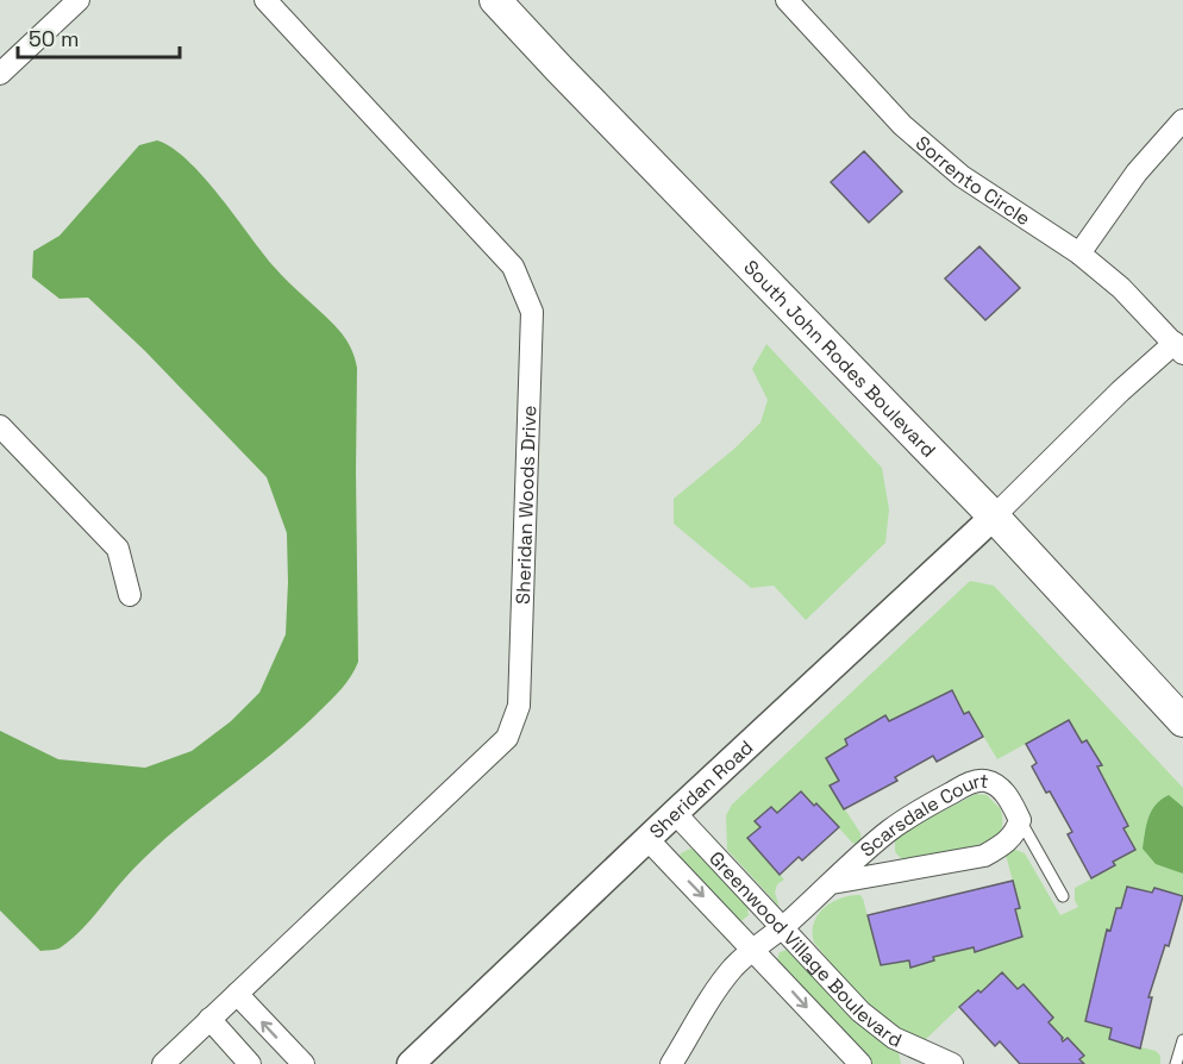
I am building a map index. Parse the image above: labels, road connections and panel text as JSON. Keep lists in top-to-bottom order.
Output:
{
  "streets": {
    "main road": ["South John Rodes Boulevard"],
    "street": [
      "Sorrento Circle",
      "Sheridan Woods Drive",
      "Sheridan Road",
      "Scarsdale Court",
      "Greenwood Village Boulevard"
    ]
  },
  "crossings": [
    ["Sorrento Circle", "South John Rodes Boulevard"],
    ["Sorrento Circle", "Sheridan Road"],
    ["South John Rodes Boulevard", "Sheridan Road"],
    ["Sheridan Road", "Greenwood Village Boulevard"],
    ["Scarsdale Court", "Greenwood Village Boulevard"]
  ],
  "scale_bar": "50 m"
}
